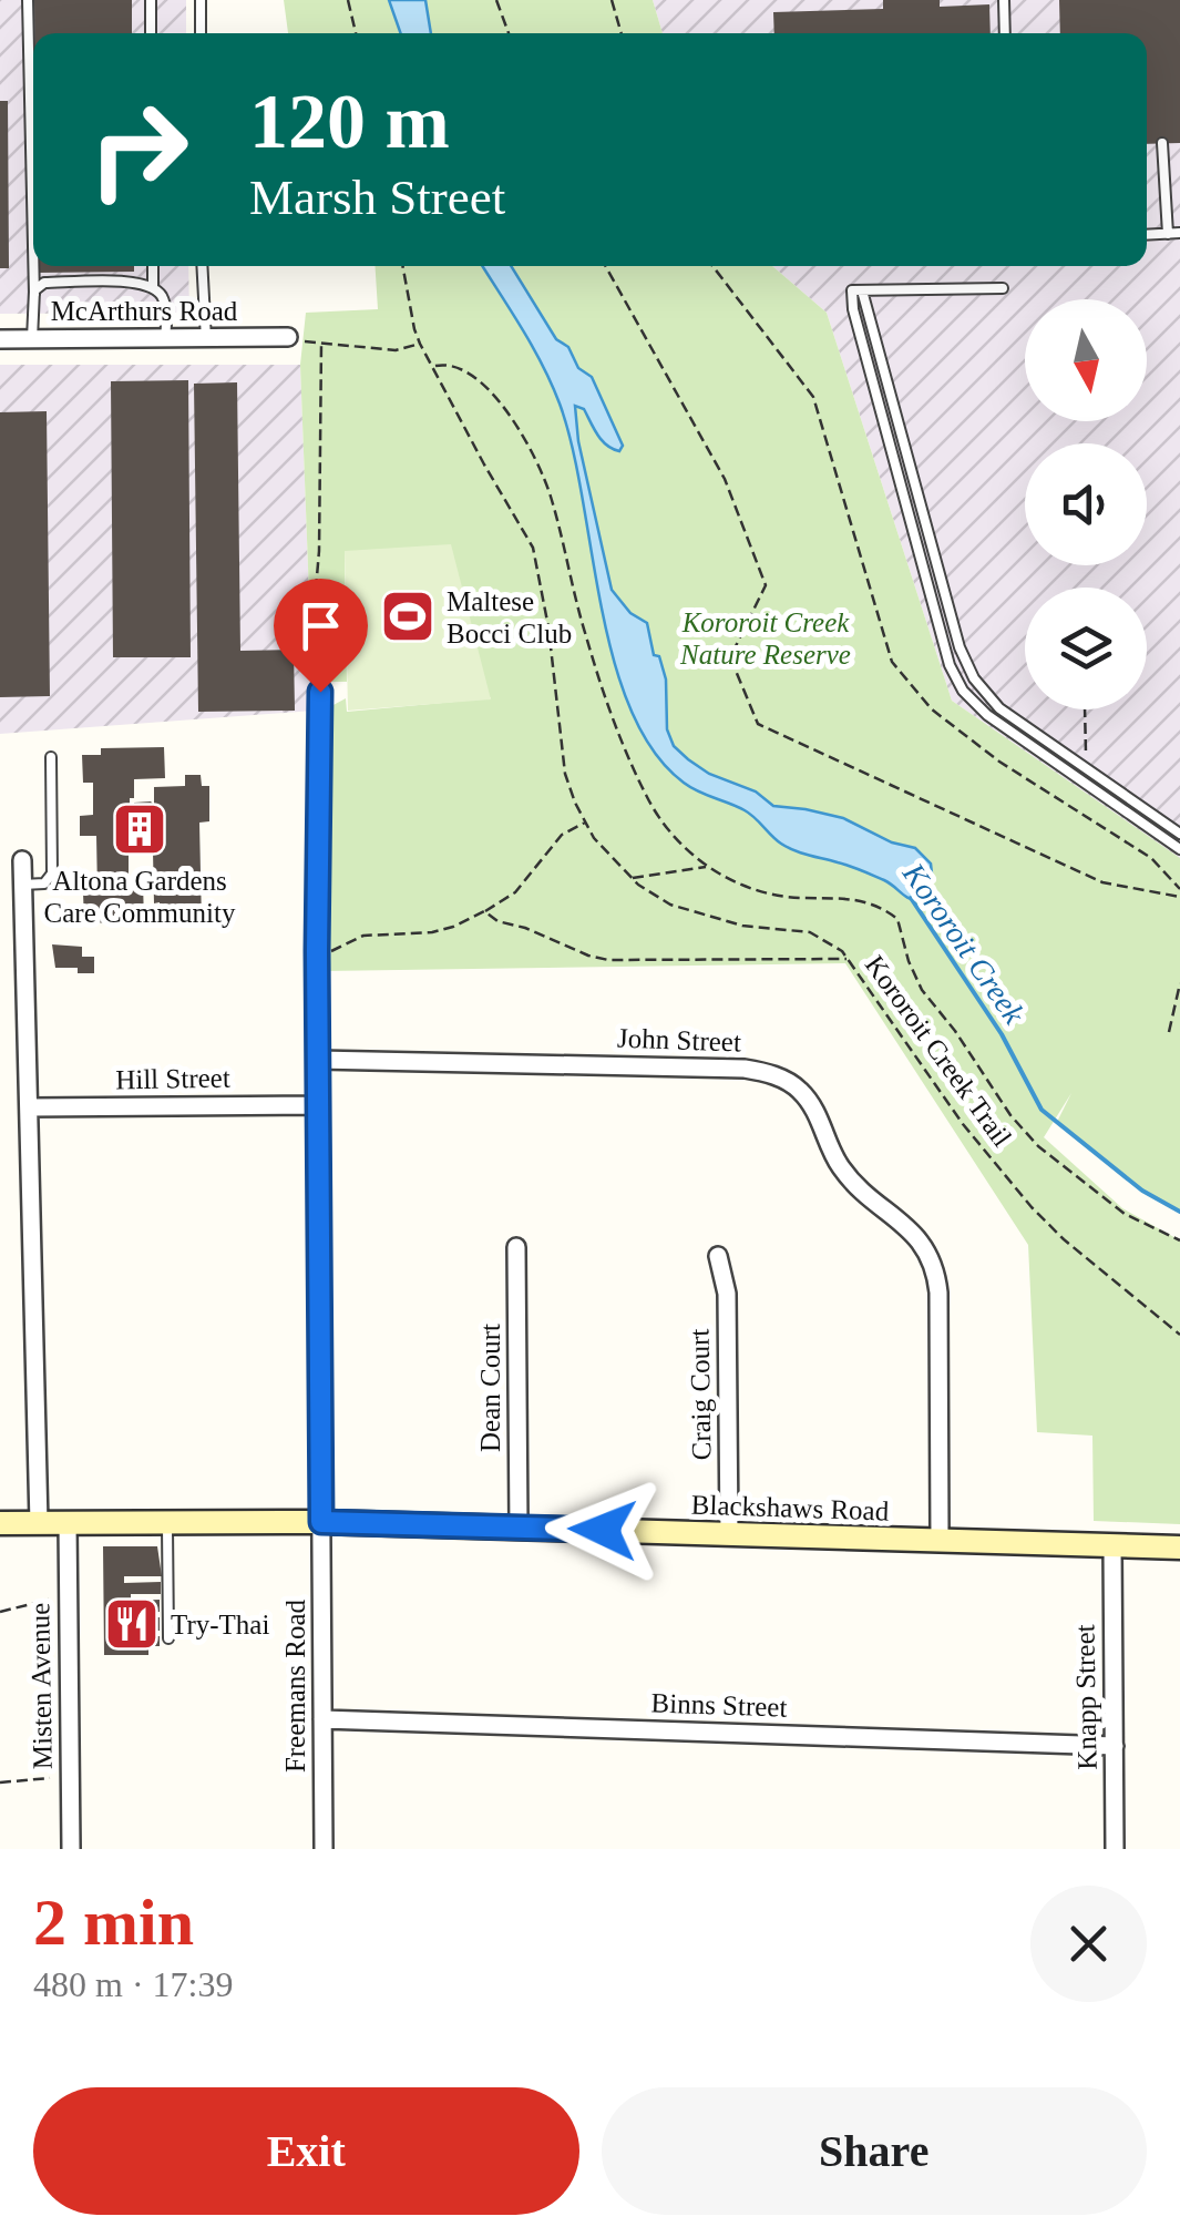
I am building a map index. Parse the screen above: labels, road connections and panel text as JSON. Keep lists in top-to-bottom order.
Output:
{
  "streets": {
    "main road": ["Blackshaws Road"],
    "street": [
      "McArthurs Road",
      "John Street",
      "Hill Street",
      "Dean Court",
      "Craig Court",
      "Misten Avenue",
      "Freemans Road",
      "Knapp Street",
      "Binns Street"
    ],
    "path": ["Kororoit Creek Trail"]
  },
  "crossings": [
    ["John Street", "Blackshaws Road"],
    ["John Street", "Freemans Road"],
    ["Hill Street", "Freemans Road"],
    ["Dean Court", "Blackshaws Road"],
    ["Craig Court", "Blackshaws Road"],
    ["Blackshaws Road", "Misten Avenue"],
    ["Blackshaws Road", "Freemans Road"],
    ["Blackshaws Road", "Knapp Street"],
    ["Freemans Road", "Binns Street"],
    ["Knapp Street", "Binns Street"]
  ],
  "water": ["Kororoit Creek"],
  "parks": ["Kororoit Creek Nature Reserve"],
  "places": {
    "sports": ["Maltese Bocci Club"],
    "building": ["Altona Gardens Care Community"],
    "restaurant": ["Try-Thai"]
  },
  "north": "bottom",
  "page": {
    "turn": ["120 m", "Marsh Street"],
    "heading": ["2 min", "480 m · 17:39"],
    "buttons": ["Exit", "Share"]
  }
}
